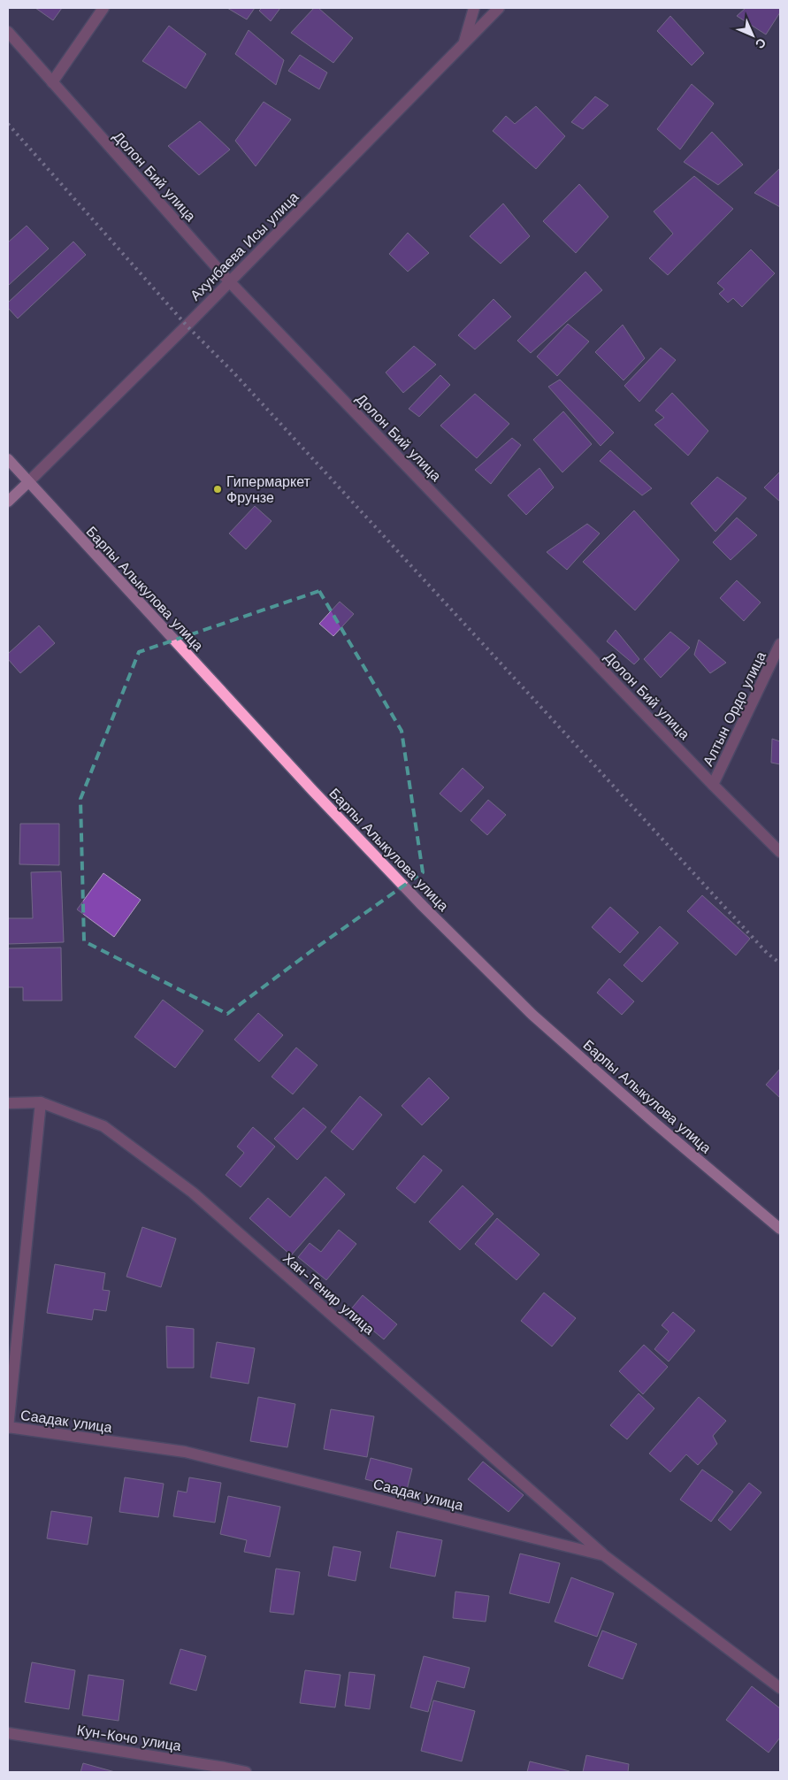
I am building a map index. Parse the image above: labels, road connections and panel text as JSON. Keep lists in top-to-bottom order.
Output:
{
  "streets": {
    "main road": ["Ахунбаева Исы улица", "Барпы Алыкулова улица"],
    "street": [
      "Долон Бий улица",
      "Алтын Ордо улица",
      "Хан-Тенир улица",
      "Саадак улица",
      "Кун-Кочо улица"
    ]
  },
  "crossings": [
    ["Долон Бий улица", "Ахунбаева Исы улица"],
    ["Долон Бий улица", "Алтын Ордо улица"],
    ["Ахунбаева Исы улица", "Барпы Алыкулова улица"],
    ["Хан-Тенир улица", "Саадак улица"]
  ],
  "places": ["Гипермаркет Фрунзе"],
  "north": "bottom right"
}
